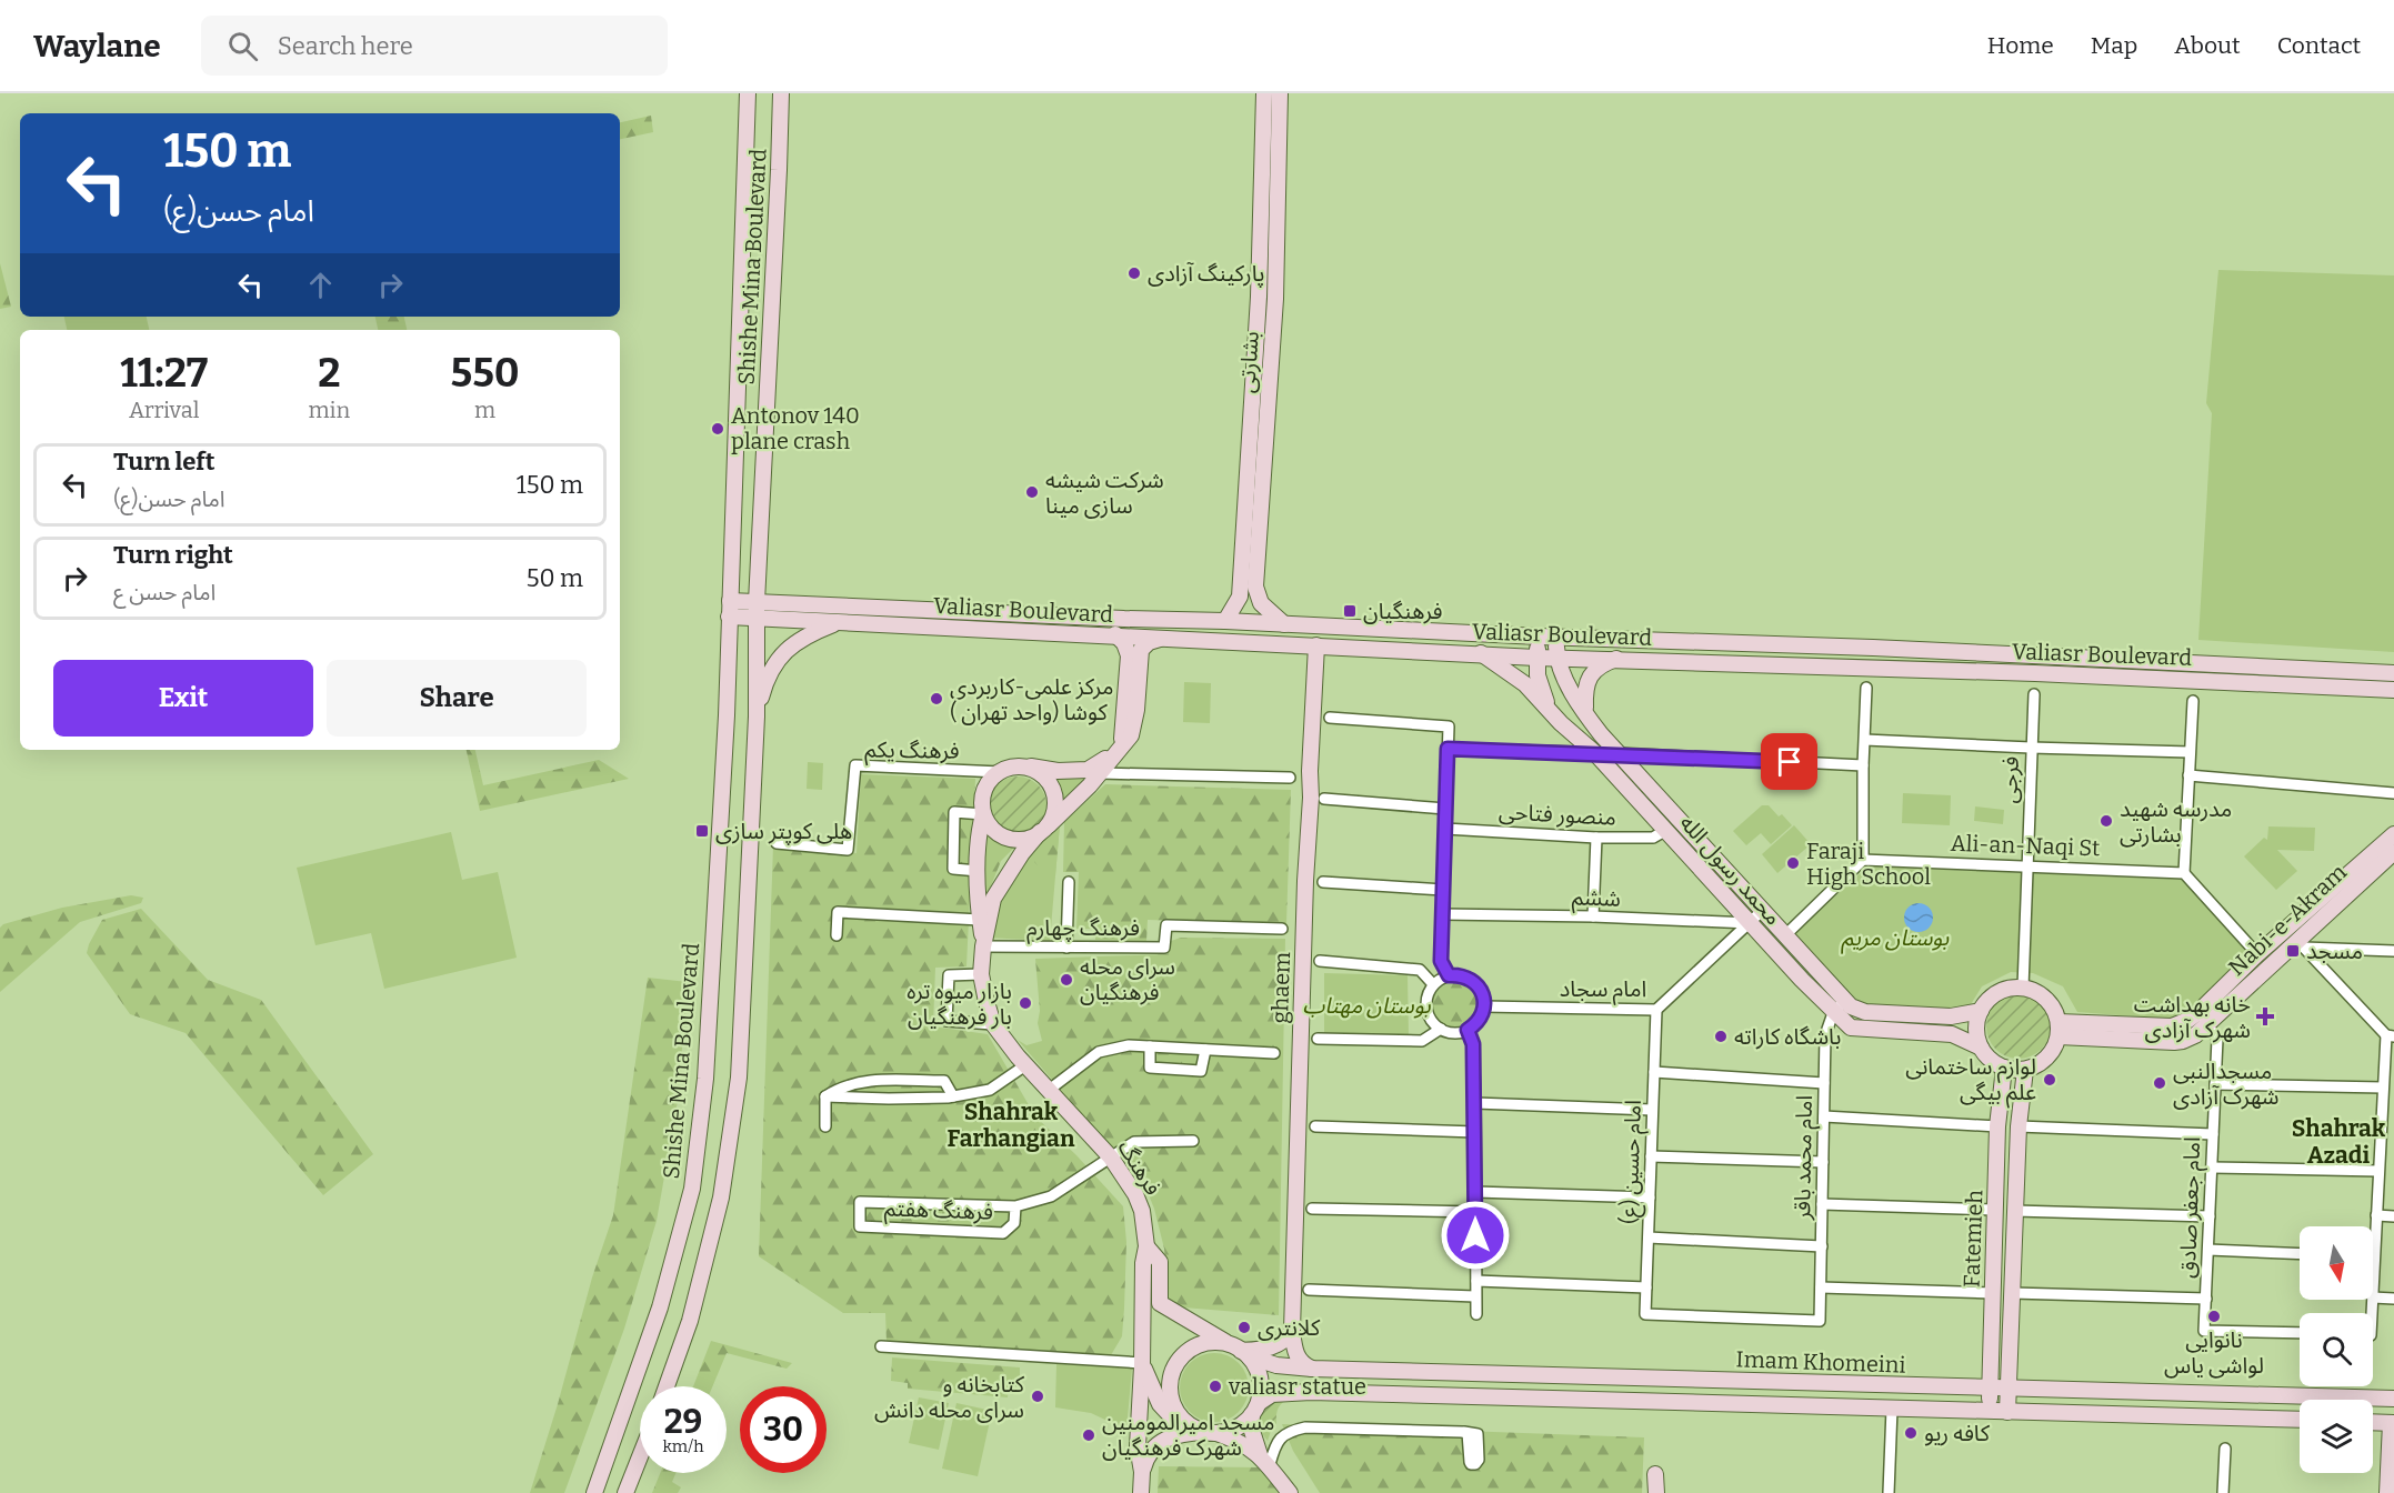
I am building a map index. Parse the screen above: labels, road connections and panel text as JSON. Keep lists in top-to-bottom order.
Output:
{
  "streets": {
    "street": [
      "Shishe Mina Boulevard",
      "بشارتی",
      "Valiasr Boulevard",
      "فرهنگ یکم",
      "فرجی",
      "منصور فتاحی",
      "Ali-an-Naqi St",
      "محمد رسول الله",
      "ششم",
      "Nabi-e-Akram",
      "فرهنگ چهارم",
      "ghaem",
      "امام سجاد",
      "امام محمد باقر",
      "امام حسین (ع)",
      "فرهنگ",
      "امام جعفر صادق",
      "فرهنگ هفتم",
      "Fatemieh",
      "Imam Khomeini"
    ]
  },
  "crossings": [
    ["Shishe Mina Boulevard", "Valiasr Boulevard"],
    ["بشارتی", "Valiasr Boulevard"],
    ["Valiasr Boulevard", "محمد رسول الله"],
    ["Valiasr Boulevard", "ghaem"],
    ["فرهنگ یکم", "فرهنگ"],
    ["فرجی", "Ali-an-Naqi St"],
    ["فرجی", "محمد رسول الله"],
    ["فرجی", "Nabi-e-Akram"],
    ["فرجی", "Fatemieh"],
    ["منصور فتاحی", "محمد رسول الله"],
    ["محمد رسول الله", "ششم"],
    ["محمد رسول الله", "Nabi-e-Akram"],
    ["محمد رسول الله", "امام سجاد"],
    ["محمد رسول الله", "امام محمد باقر"],
    ["محمد رسول الله", "Fatemieh"],
    ["ششم", "امام سجاد"],
    ["Nabi-e-Akram", "امام جعفر صادق"],
    ["Nabi-e-Akram", "Fatemieh"],
    ["فرهنگ چهارم", "فرهنگ"],
    ["ghaem", "Imam Khomeini"],
    ["امام سجاد", "امام حسین (ع)"],
    ["امام محمد باقر", "امام حسین (ع)"],
    ["فرهنگ", "فرهنگ هفتم"],
    ["Fatemieh", "Imam Khomeini"]
  ],
  "districts": ["Shahrak Farhangian", "Shahrak Azadi"],
  "parks": ["بوستان مریم", "بوستان مهتاب"],
  "places": {
    "other": [
      "پارکینگ آزادی",
      "Antonov 140 plane crash",
      "شرکت شیشه سازی مینا",
      "مرکز علمی-کاربردی کوشا (واحد تهران )",
      "مدرسه شهید بشارتی",
      "Faraji High School",
      "سرای محله فرهنگیان",
      "بازار میوه تره بار فرهنگیان",
      "باشگاه کاراته",
      "لوازم ساختمانی علم بیگی",
      "مسجدالنبی شهرک آزادی",
      "نانوایی لواشی یاس",
      "کلانتری",
      "valiasr statue",
      "کتابخانه و سرای محله دانش",
      "کافه ریو",
      "مسجد امیرالمومنین شهرک فرهنگیان"
    ],
    "transit": ["فرهنگیان", "هلی کوپتر سازی", "مسجد"],
    "health": ["خانه بهداشت شهرک آزادی"]
  },
  "north": "bottom",
  "page": {
    "header": "Waylane",
    "search": "Search here",
    "nav": [
      "Home",
      "Map",
      "About",
      "Contact"
    ],
    "turn": ["150 m", "امام حسن(ع)"],
    "eta": [
      "11:27",
      "Arrival",
      "2",
      "min",
      "550",
      "m"
    ],
    "list": [
      {
        "name": "Turn left",
        "note": "امام حسن(ع)",
        "value": "150 m"
      },
      {
        "name": "Turn right",
        "note": "امام حسن ع",
        "value": "50 m"
      }
    ],
    "buttons": ["Exit", "Share"],
    "speed": "29 km/h",
    "limit": "30"
  }
}
